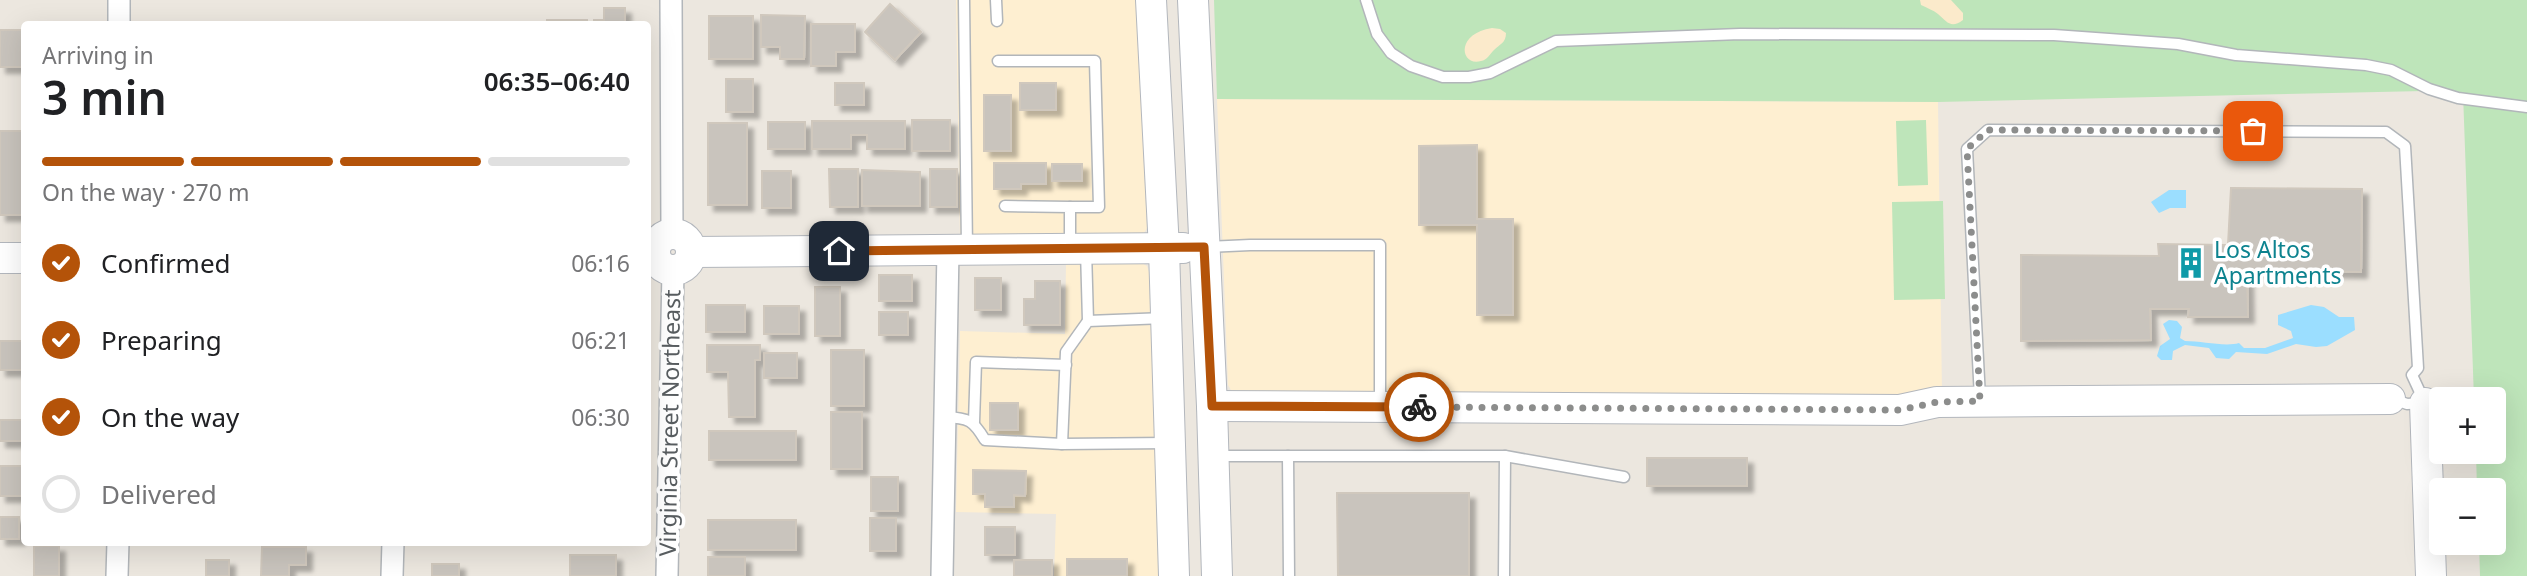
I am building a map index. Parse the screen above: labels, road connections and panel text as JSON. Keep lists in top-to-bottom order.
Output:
{
  "streets": {
    "street": ["Virginia Street Northeast"]
  },
  "places": {
    "building": ["Los Altos Apartments"]
  },
  "page": {
    "heading": ["3 min", "Arriving in", "06:35–06:40"],
    "bar": "On the way · 270 m",
    "list": [
      ["Confirmed", "06:16"],
      ["Preparing", "06:21"],
      ["On the way", "06:30"],
      "Delivered"
    ],
    "map_buttons": ["+", "−"]
  }
}
